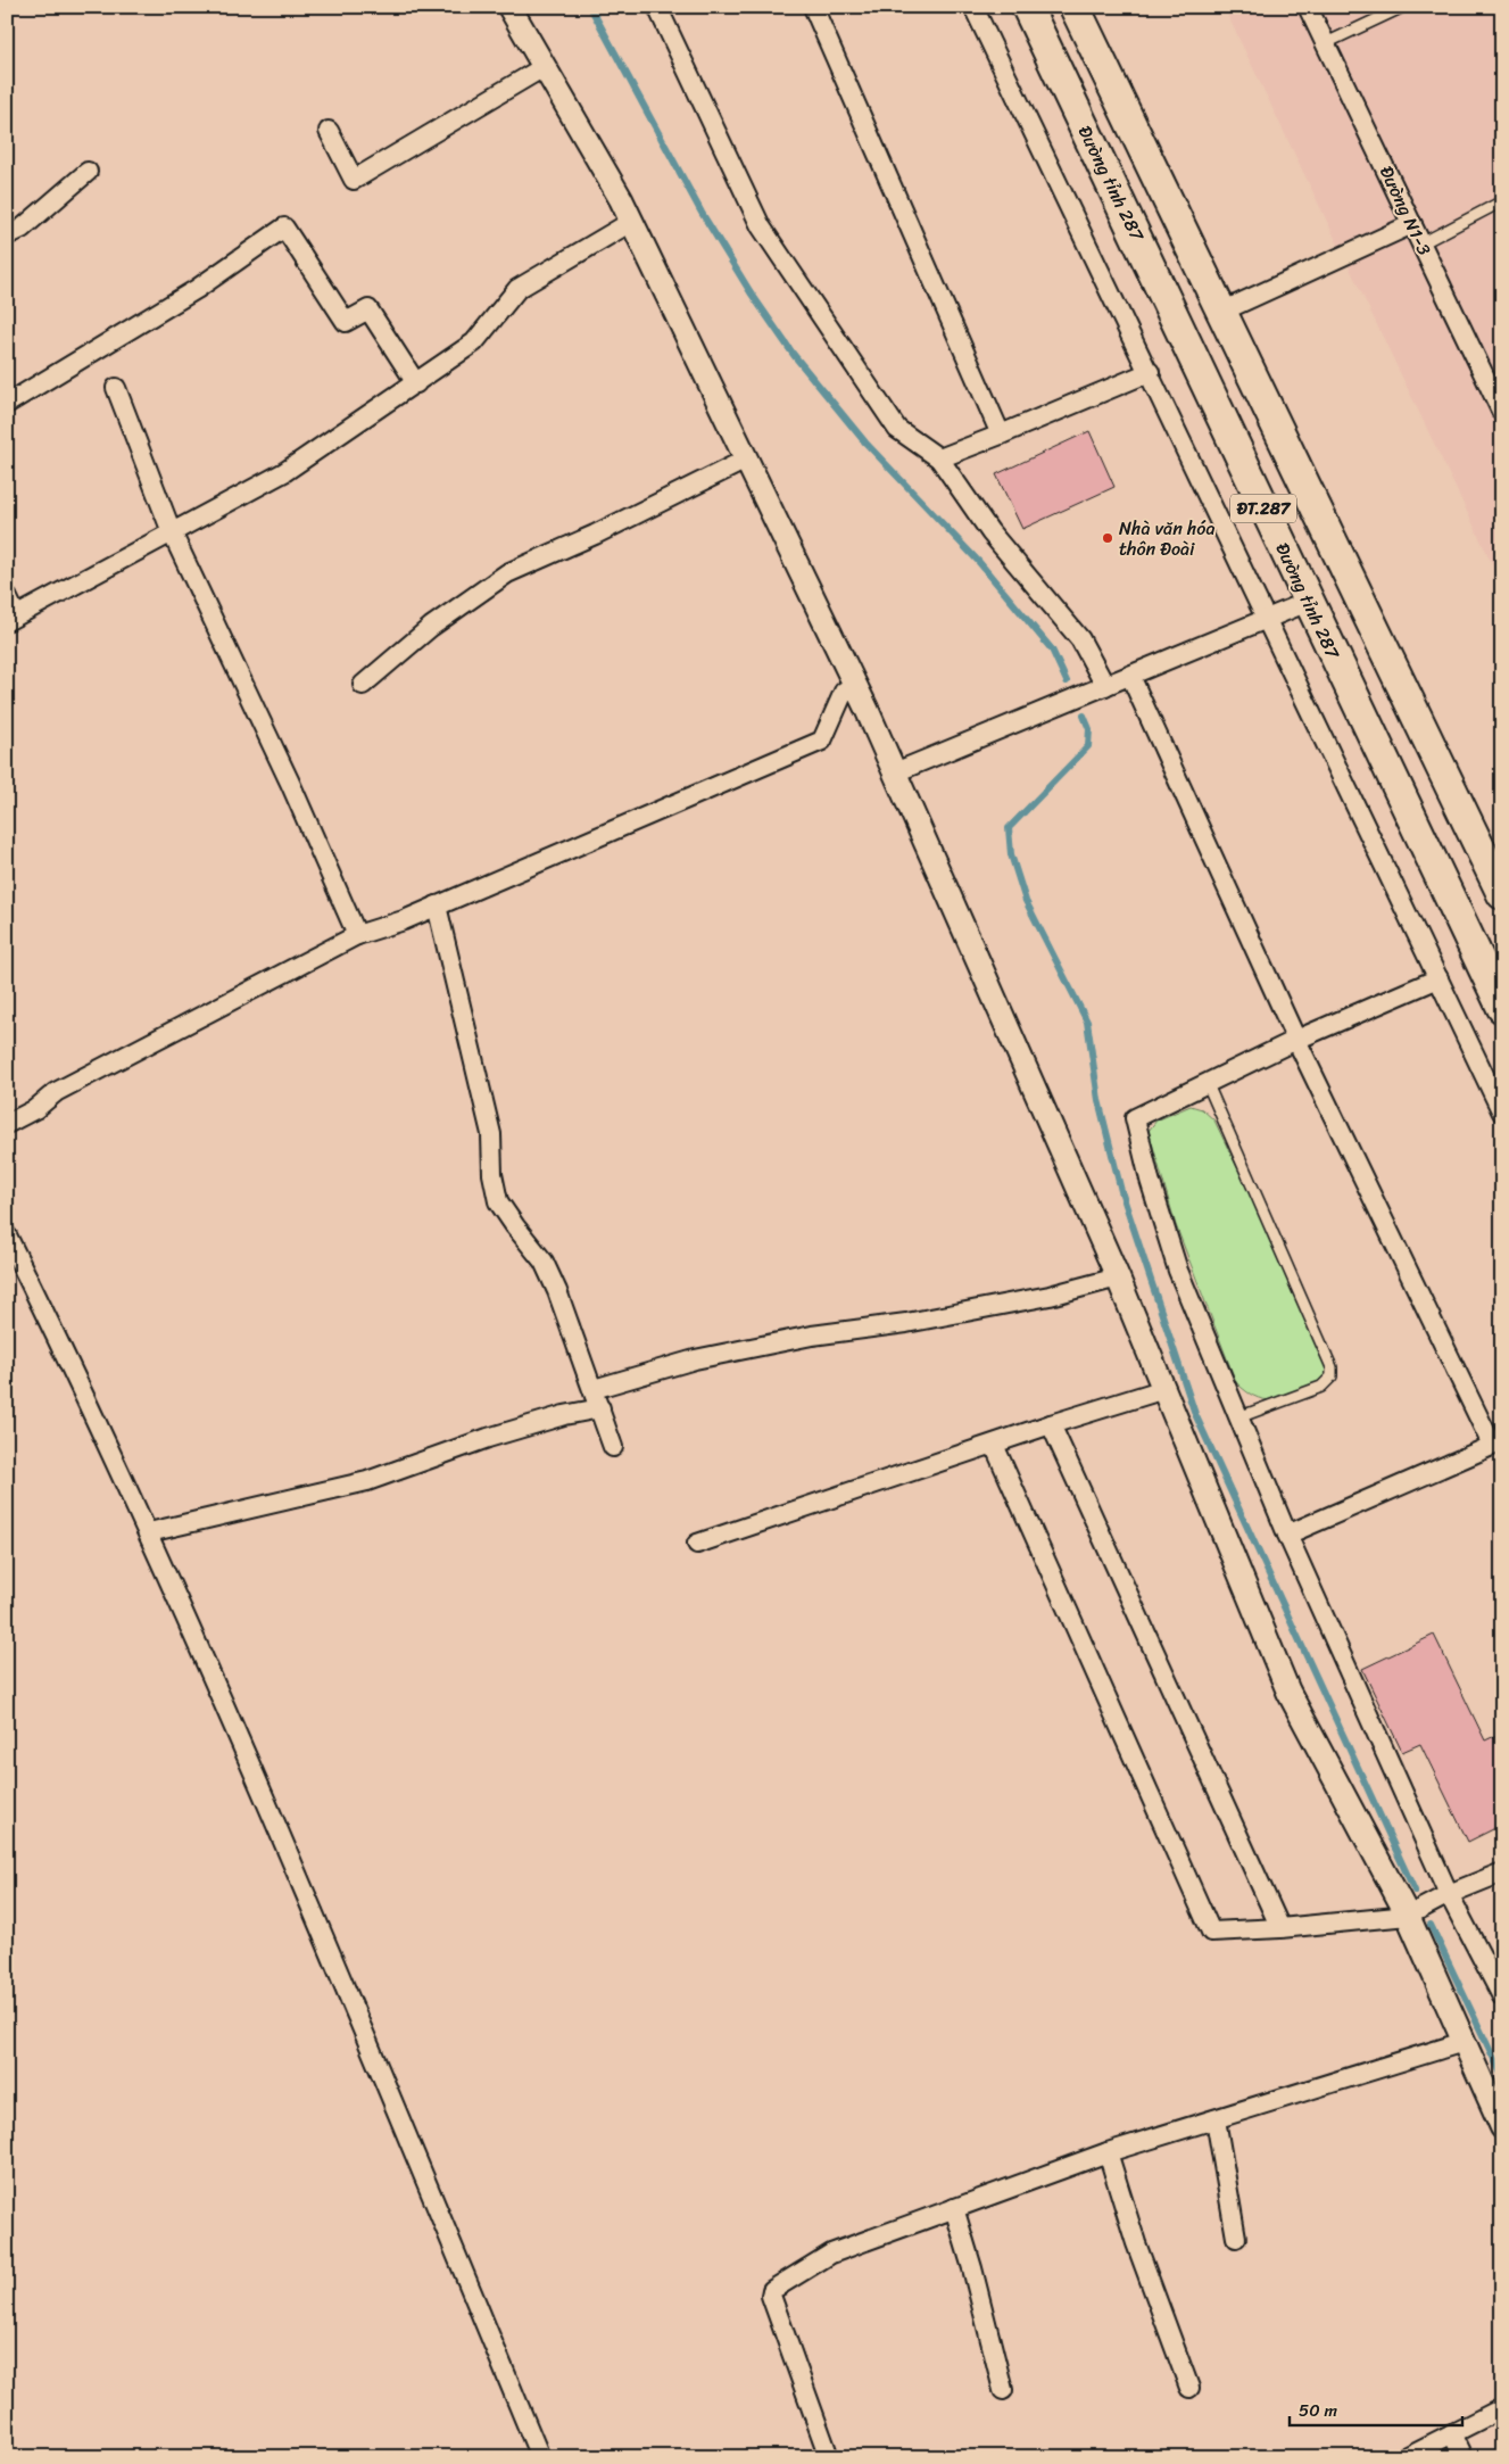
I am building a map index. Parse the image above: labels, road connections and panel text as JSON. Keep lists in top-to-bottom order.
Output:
{
  "streets": {
    "main road": ["Đường tỉnh 287", "ĐT.287"],
    "street": ["Đường N1-3"]
  },
  "places": ["Nhà văn hóa thôn Đoài"],
  "scale_bar": "50 m"
}
